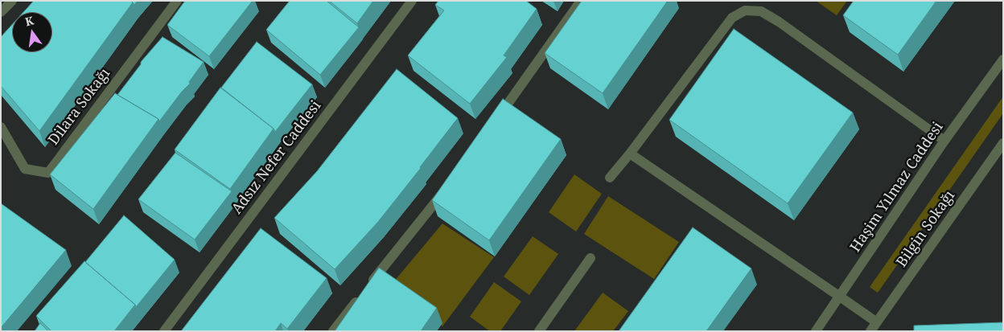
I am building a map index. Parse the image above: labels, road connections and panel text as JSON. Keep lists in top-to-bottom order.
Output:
{
  "streets": {
    "street": [
      "Dilara Sokağı",
      "Adsız Nefer Caddesi",
      "Haşim Yılmaz Caddesi",
      "Bilgin Sokağı"
    ]
  },
  "north": "top"
}
